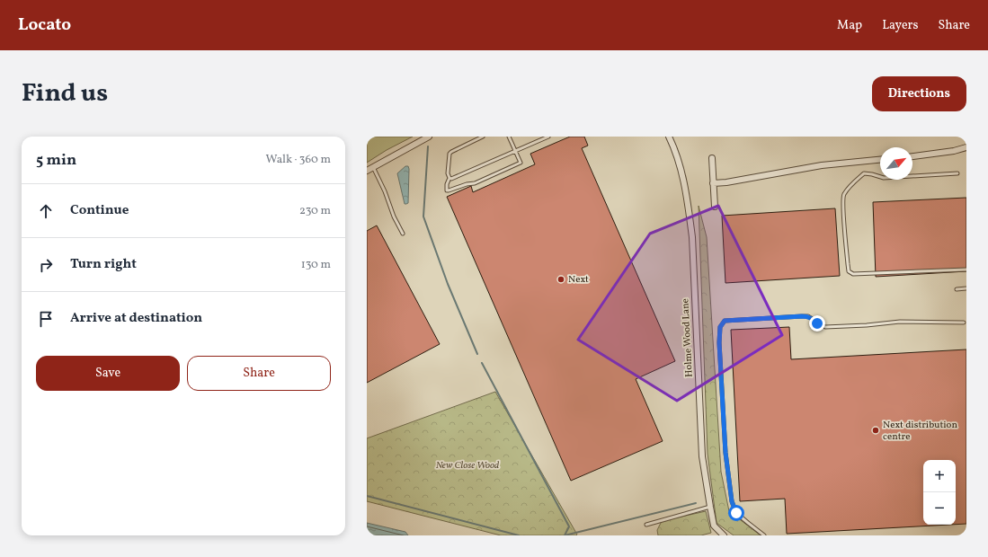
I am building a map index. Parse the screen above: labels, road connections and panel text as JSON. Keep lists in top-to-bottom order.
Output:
{
  "streets": {
    "street": ["Holme Wood Lane"]
  },
  "parks": ["New Close Wood"],
  "places": ["Next", "Next distribution centre"],
  "north": "top right",
  "page": {
    "header": "Locato",
    "nav": ["Map", "Layers", "Share"],
    "title": "Find us",
    "buttons": [
      "Directions",
      ["Save", "Share"]
    ],
    "heading": ["5 min", "Walk · 360 m"],
    "list": [
      ["Continue", "230 m"],
      ["Turn right", "130 m"],
      "Arrive at destination"
    ],
    "map_buttons": ["+", "−"]
  }
}
